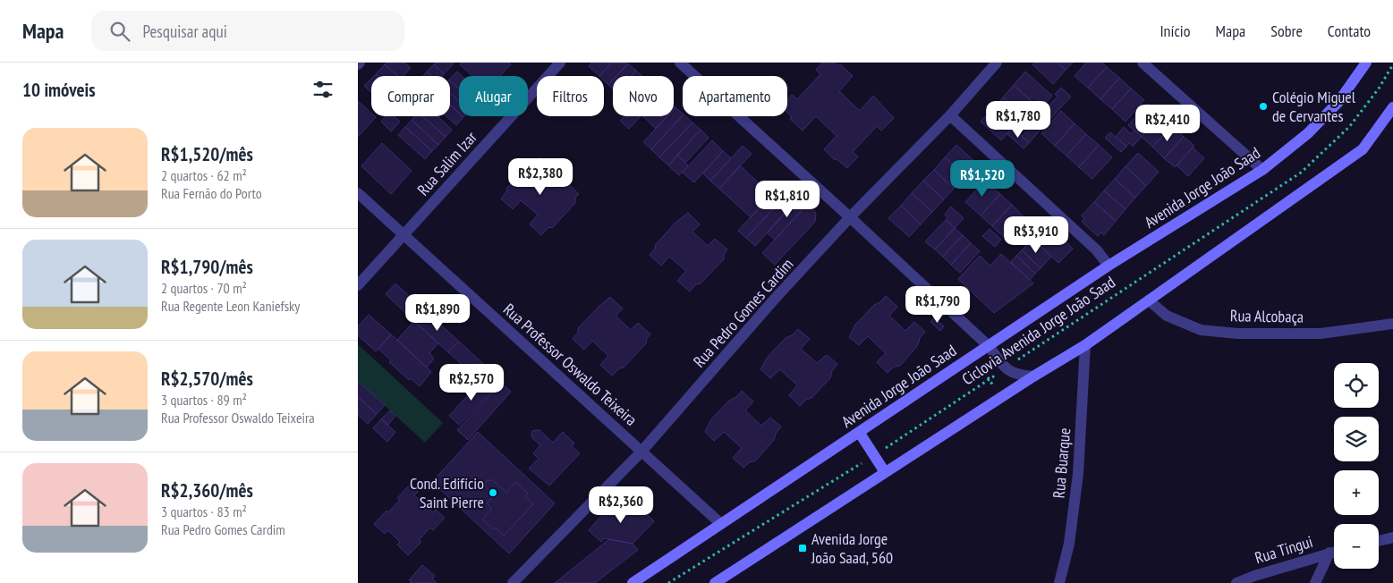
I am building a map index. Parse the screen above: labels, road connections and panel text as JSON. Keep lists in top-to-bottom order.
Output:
{
  "streets": {
    "main road": ["Avenida Jorge João Saad"],
    "street": [
      "Rua Salim Izar",
      "Rua Pedro Gomes Cardim",
      "Rua Alcobaça",
      "Rua Professor Oswaldo Teixeira",
      "Rua Buarque",
      "Rua Tingui"
    ],
    "path": ["Ciclovia Avenida Jorge João Saad"]
  },
  "crossings": [
    ["Rua Salim Izar", "Rua Professor Oswaldo Teixeira"],
    ["Avenida Jorge João Saad", "Rua Professor Oswaldo Teixeira"],
    ["Rua Pedro Gomes Cardim", "Rua Professor Oswaldo Teixeira"]
  ],
  "places": {
    "other": ["Colégio Miguel de Cervantes", "Cond. Edifício Saint Pierre"],
    "transit": ["Avenida Jorge João Saad, 560"]
  },
  "page": {
    "header": "Mapa",
    "search": "Pesquisar aqui",
    "nav": [
      "Início",
      "Mapa",
      "Sobre",
      "Contato"
    ],
    "heading": "10 imóveis",
    "chip": [
      "Comprar",
      "Alugar",
      "Filtros",
      "Novo",
      "Apartamento"
    ],
    "price": [
      "R$1,780",
      "R$2,410",
      "R$2,380",
      "R$1,520",
      "R$1,810",
      "R$3,910",
      "R$1,790",
      "R$1,890",
      "R$2,570",
      "R$2,360"
    ],
    "list": [
      {
        "name": "R$1,520/mês",
        "note": "2 quartos · 62 m² · Rua Fernão do Porto"
      },
      {
        "name": "R$1,790/mês",
        "note": "2 quartos · 70 m² · Rua Regente Leon Kaniefsky"
      },
      {
        "name": "R$2,570/mês",
        "note": "3 quartos · 89 m² · Rua Professor Oswaldo Teixeira"
      },
      {
        "name": "R$2,360/mês",
        "note": "3 quartos · 83 m² · Rua Pedro Gomes Cardim"
      }
    ],
    "map_buttons": ["+", "−"]
  }
}
